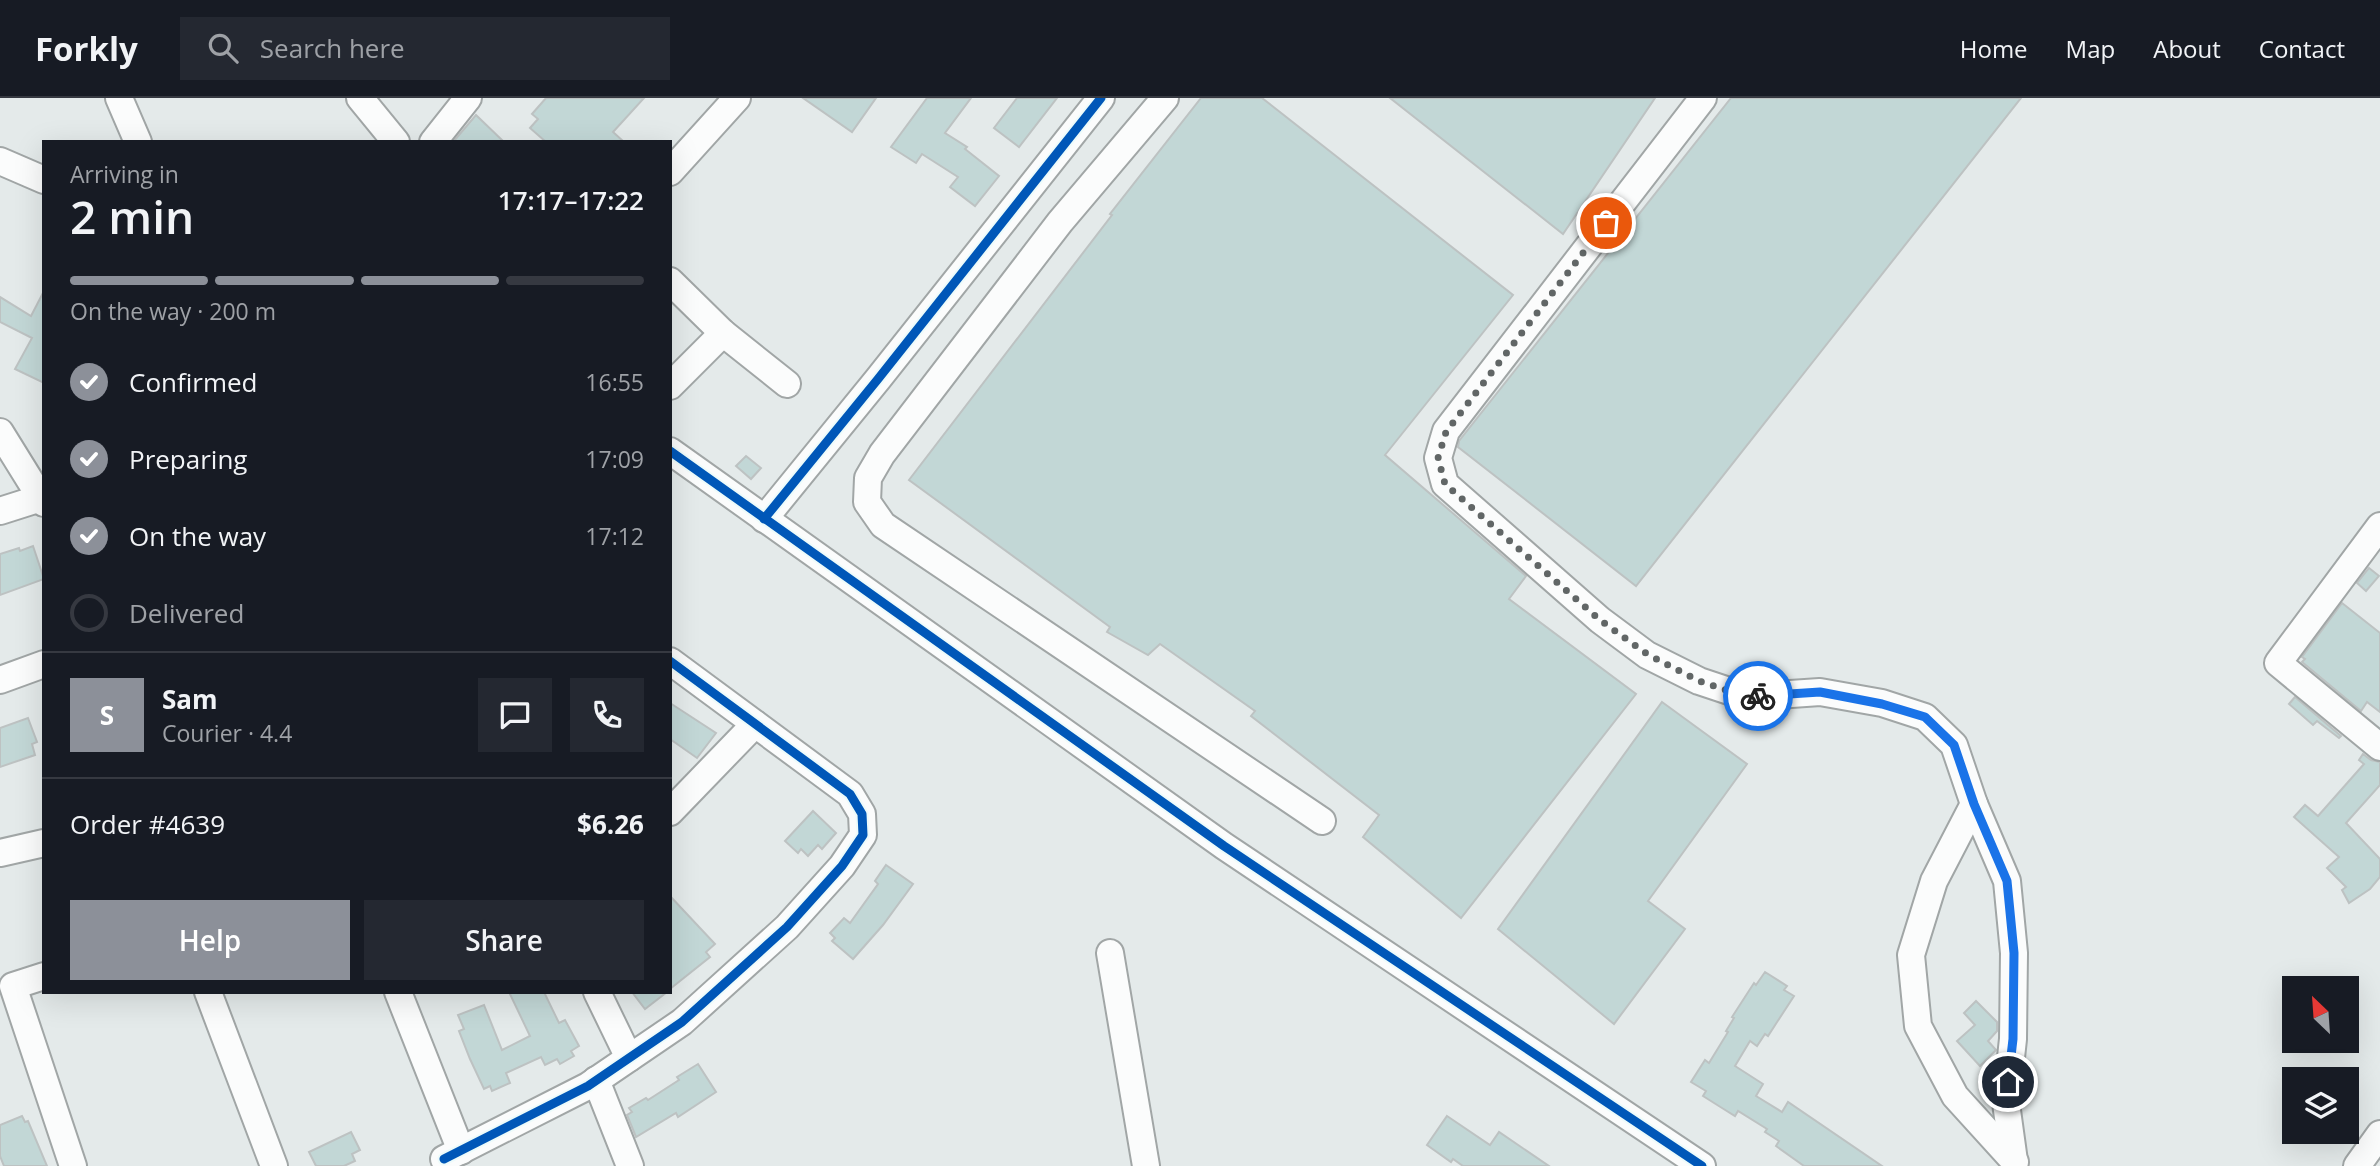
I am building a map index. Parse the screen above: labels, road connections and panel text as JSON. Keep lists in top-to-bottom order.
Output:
{
  "north": "top left",
  "page": {
    "header": "Forkly",
    "search": "Search here",
    "nav": [
      "Home",
      "Map",
      "About",
      "Contact"
    ],
    "heading": ["2 min", "Arriving in", "17:17–17:22"],
    "panel": [
      "Sam",
      "Courier · 4.4",
      "Order #4639",
      "$6.26"
    ],
    "bar": "On the way · 200 m",
    "list": [
      ["Confirmed", "16:55"],
      ["Preparing", "17:09"],
      ["On the way", "17:12"],
      "Delivered"
    ],
    "round": "S",
    "buttons": ["Help", "Share"]
  }
}
